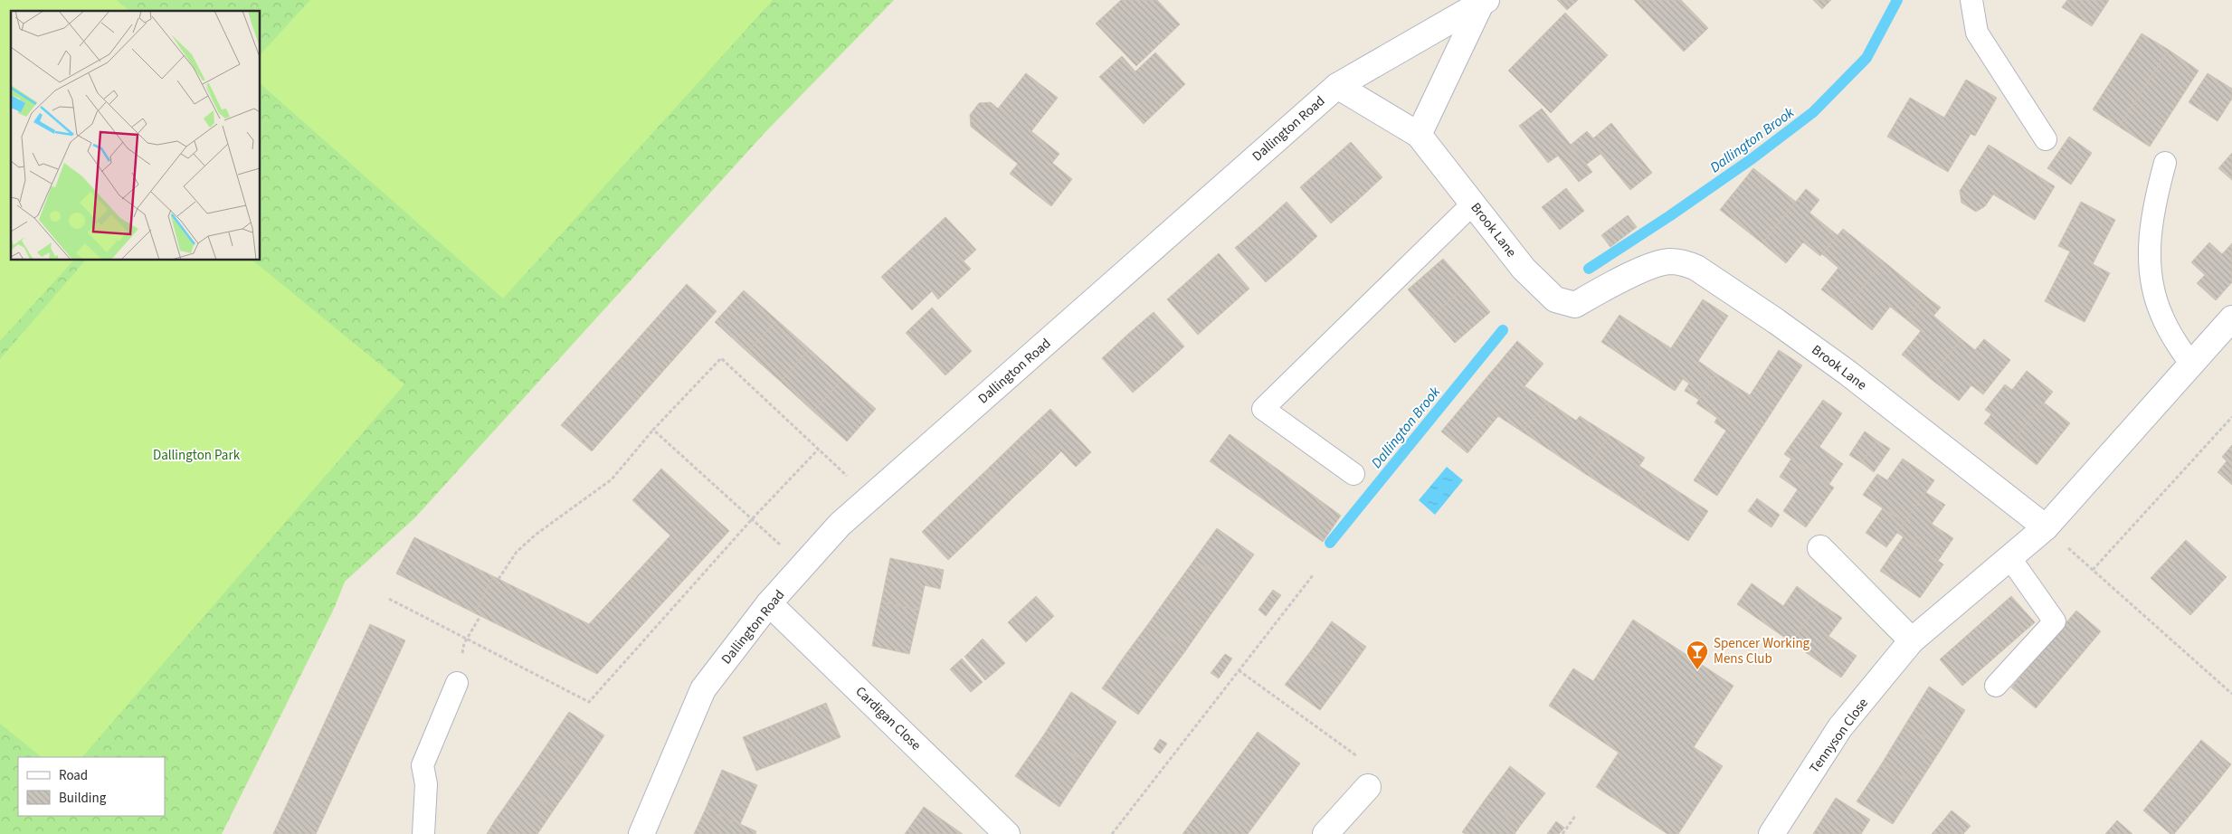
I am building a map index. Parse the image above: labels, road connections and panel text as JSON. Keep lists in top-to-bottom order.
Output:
{
  "streets": {
    "street": [
      "Dallington Road",
      "Brook Lane",
      "Cardigan Close",
      "Tennyson Close"
    ]
  },
  "crossings": [
    ["Dallington Road", "Brook Lane"],
    ["Dallington Road", "Cardigan Close"],
    ["Brook Lane", "Tennyson Close"]
  ],
  "water": ["Dallington Brook"],
  "parks": ["Dallington Park"],
  "places": {
    "bar": ["Spencer Working Mens Club"]
  },
  "legend": ["Road", "Building"]
}
